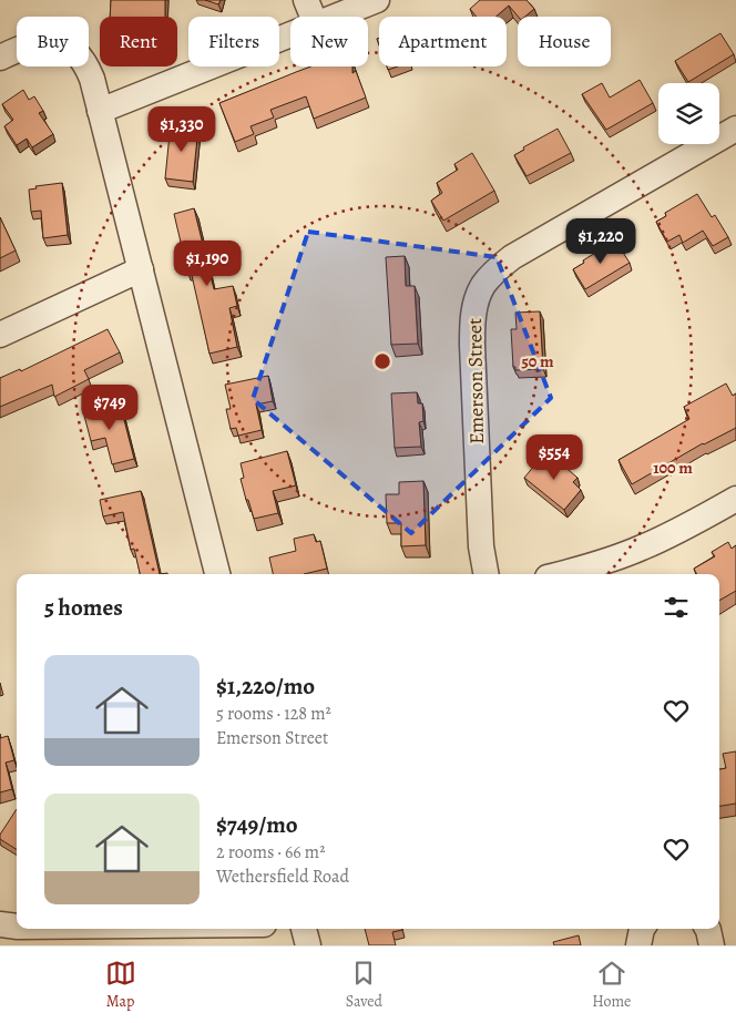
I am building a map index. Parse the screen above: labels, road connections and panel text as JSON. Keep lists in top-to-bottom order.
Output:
{
  "streets": {
    "street": ["Emerson Street"]
  },
  "page": {
    "chip": [
      "Buy",
      "Rent",
      "Filters",
      "New",
      "Apartment",
      "House"
    ],
    "price": [
      "$1,330",
      "$1,220",
      "$1,190",
      "$749",
      "$554"
    ],
    "heading": "5 homes",
    "list": [
      {
        "name": "$1,220/mo",
        "note": "5 rooms · 128 m² · Emerson Street"
      },
      {
        "name": "$749/mo",
        "note": "2 rooms · 66 m² · Wethersfield Road"
      }
    ],
    "tabs": ["Map", "Saved", "Home"]
  },
  "rings": ["50 m", "100 m"]
}
